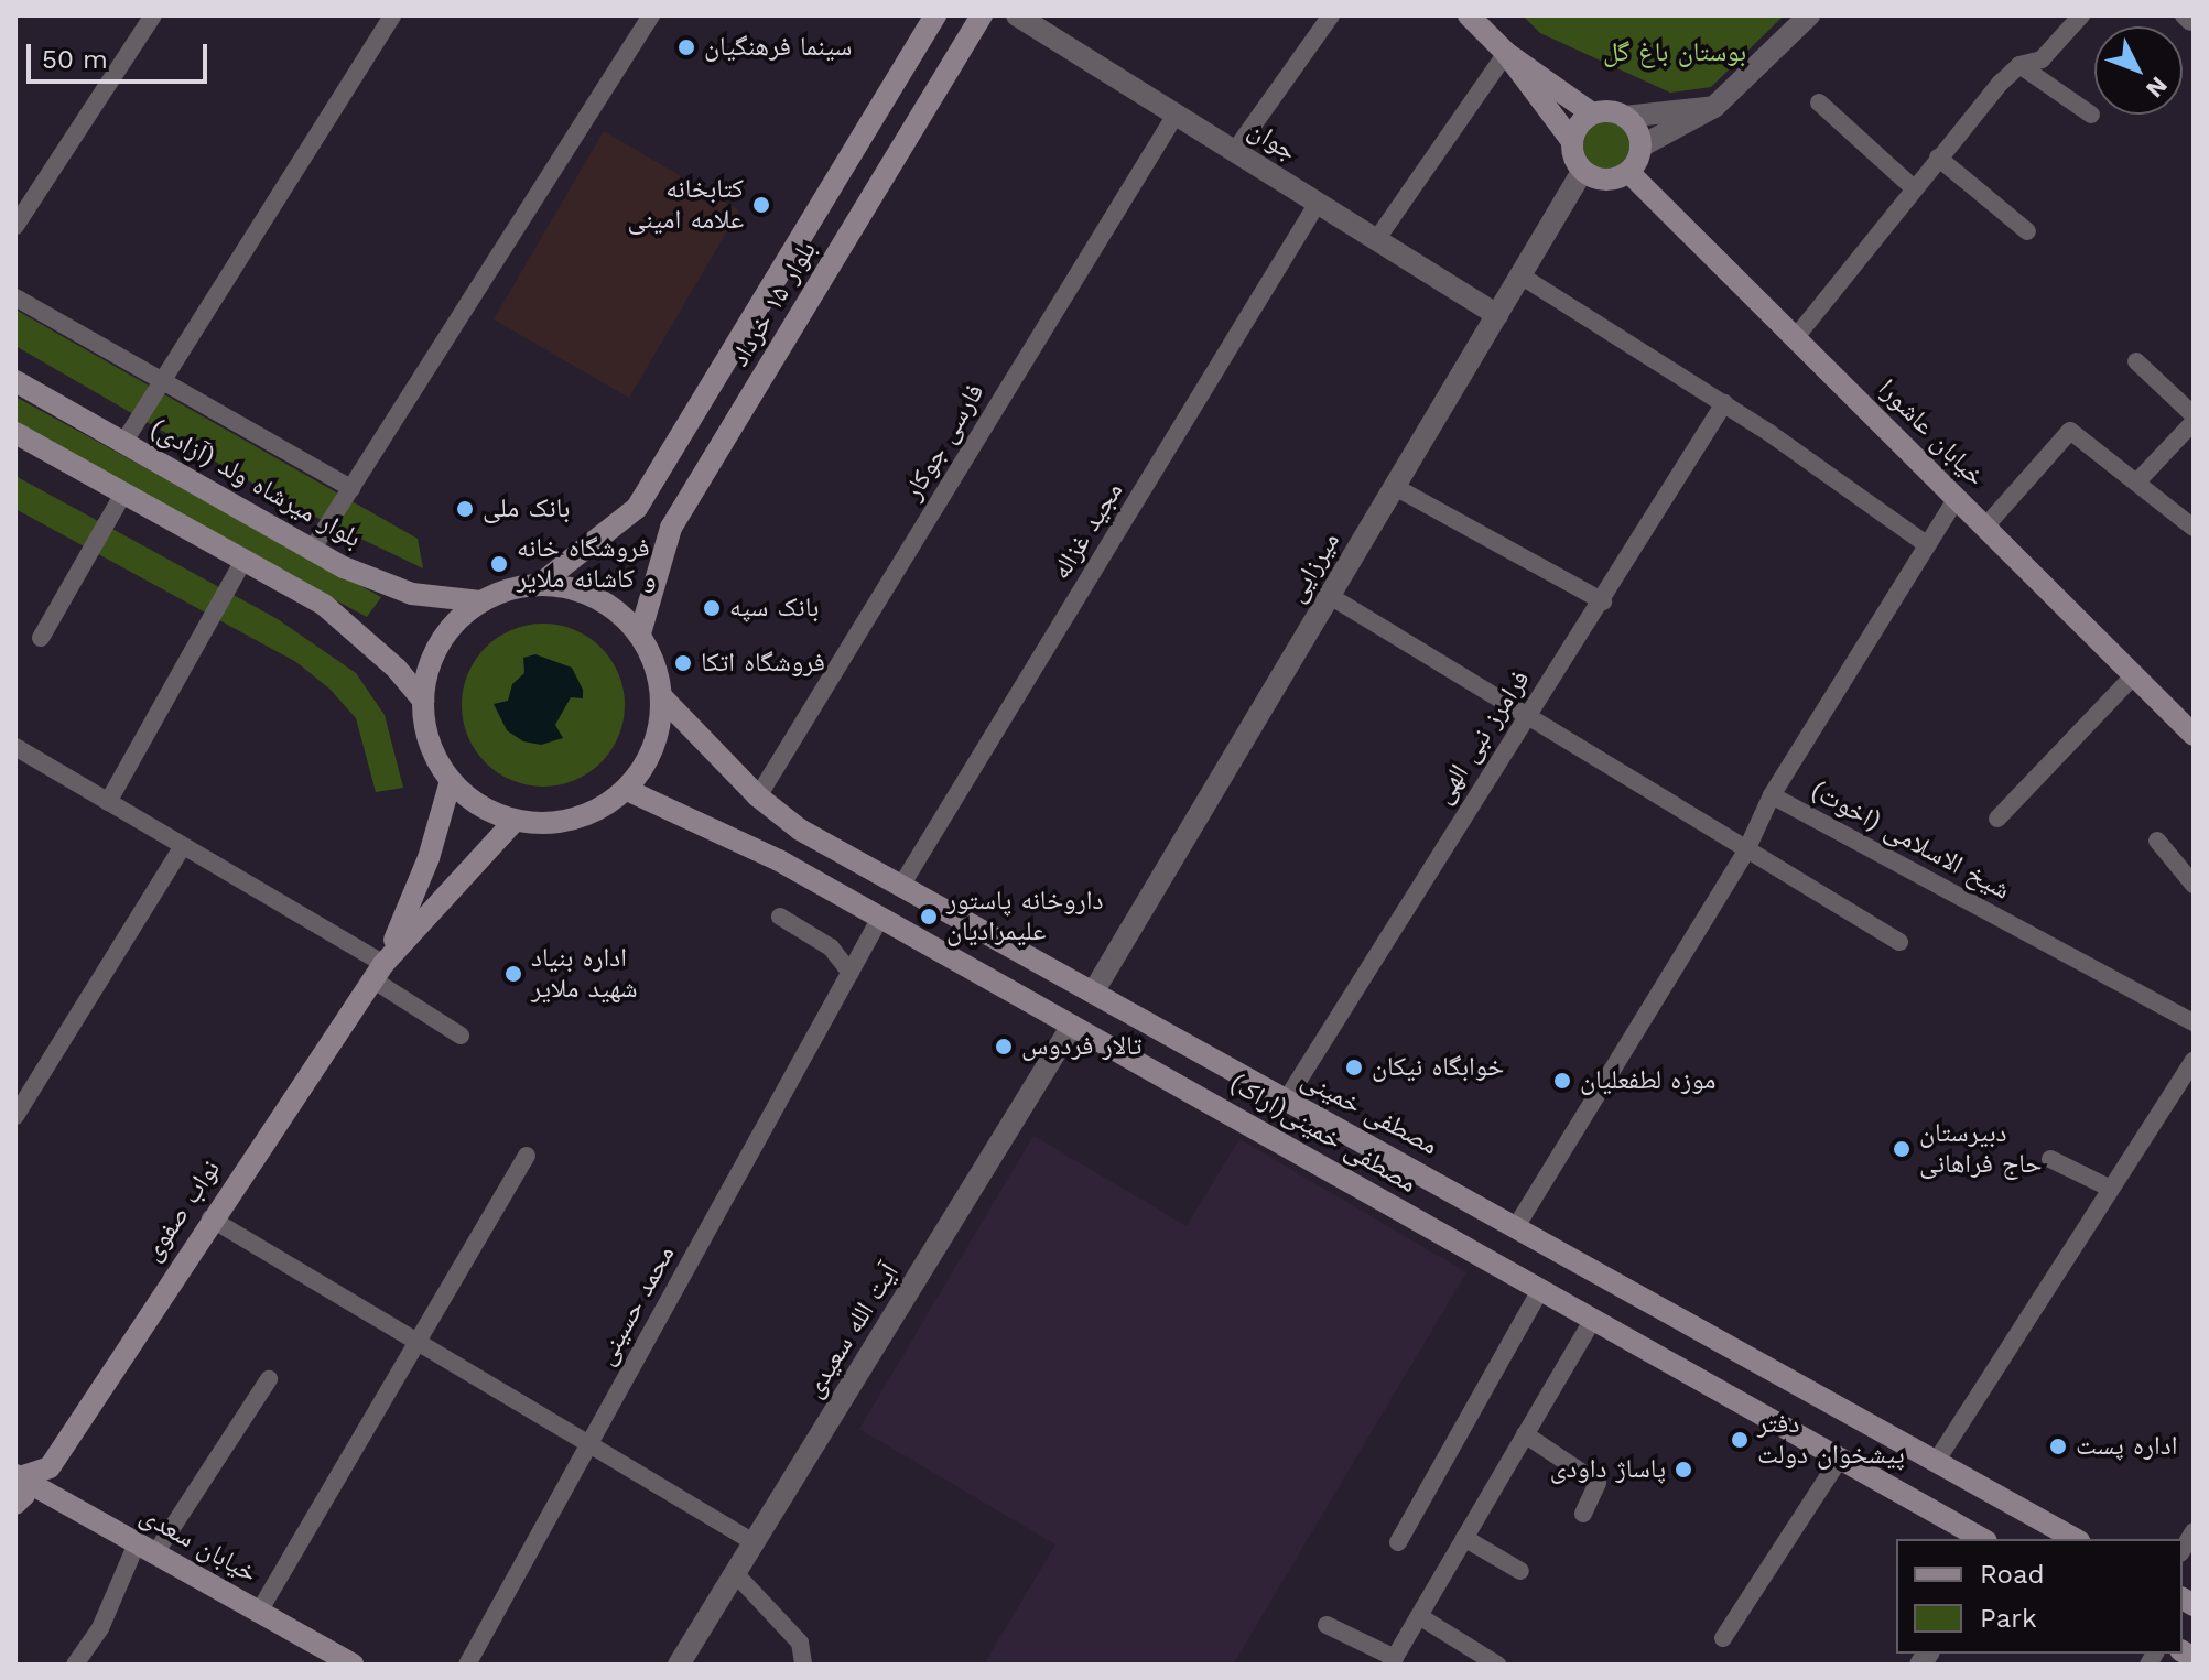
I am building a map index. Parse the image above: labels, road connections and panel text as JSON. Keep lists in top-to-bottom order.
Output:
{
  "streets": {
    "main road": [
      "بلوار ۱۵ خرداد",
      "خیابان عاشورا",
      "بلوار میرشاه ولد (آزادی)",
      "مصطفی خمینی",
      "مصطفی خمینی(اراک)",
      "نواب صفوی",
      "خیابان سعدی"
    ],
    "street": [
      "جوان",
      "فارسی جوکار",
      "مجید غزاله",
      "میرزایی",
      "فرامرز نبی الهی",
      "شیخ الاسلامی (اخوت)",
      "محمد حسینی",
      "آیت الله سعیدی"
    ]
  },
  "crossings": [
    ["جوان", "فارسی جوکار"],
    ["جوان", "مجید غزاله"],
    ["جوان", "میرزایی"],
    ["بلوار ۱۵ خرداد", "بلوار میرشاه ولد (آزادی)"],
    ["بلوار ۱۵ خرداد", "مصطفی خمینی"],
    ["بلوار ۱۵ خرداد", "مصطفی خمینی(اراک)"],
    ["خیابان عاشورا", "میرزایی"],
    ["خیابان عاشورا", "شیخ الاسلامی (اخوت)"],
    ["فارسی جوکار", "مصطفی خمینی"],
    ["بلوار میرشاه ولد (آزادی)", "مصطفی خمینی"],
    ["بلوار میرشاه ولد (آزادی)", "مصطفی خمینی(اراک)"],
    ["مجید غزاله", "مصطفی خمینی"],
    ["میرزایی", "مصطفی خمینی"],
    ["فرامرز نبی الهی", "مصطفی خمینی"],
    ["مصطفی خمینی", "مصطفی خمینی(اراک)"],
    ["مصطفی خمینی(اراک)", "محمد حسینی"],
    ["مصطفی خمینی(اراک)", "آیت الله سعیدی"],
    ["نواب صفوی", "خیابان سعدی"]
  ],
  "parks": ["بوستان باغ گل"],
  "places": [
    "سینما فرهنگیان",
    "کتابخانه علامه امینی",
    "بانک ملی",
    "فروشگاه خانه و کاشانه ملایر",
    "بانک سپه",
    "فروشگاه اتکا",
    "داروخانه پاستور علیمرادیان",
    "اداره بنیاد شهید ملایر",
    "تالار فردوس",
    "خوابگاه نیکان",
    "موزه لطفعلیان",
    "دبیرستان حاج فراهانی",
    "دفتر پیشخوان دولت",
    "اداره پست",
    "پاساژ داودی"
  ],
  "legend": ["Road", "Park"],
  "scale_bar": "50 m",
  "north": "bottom right"
}
